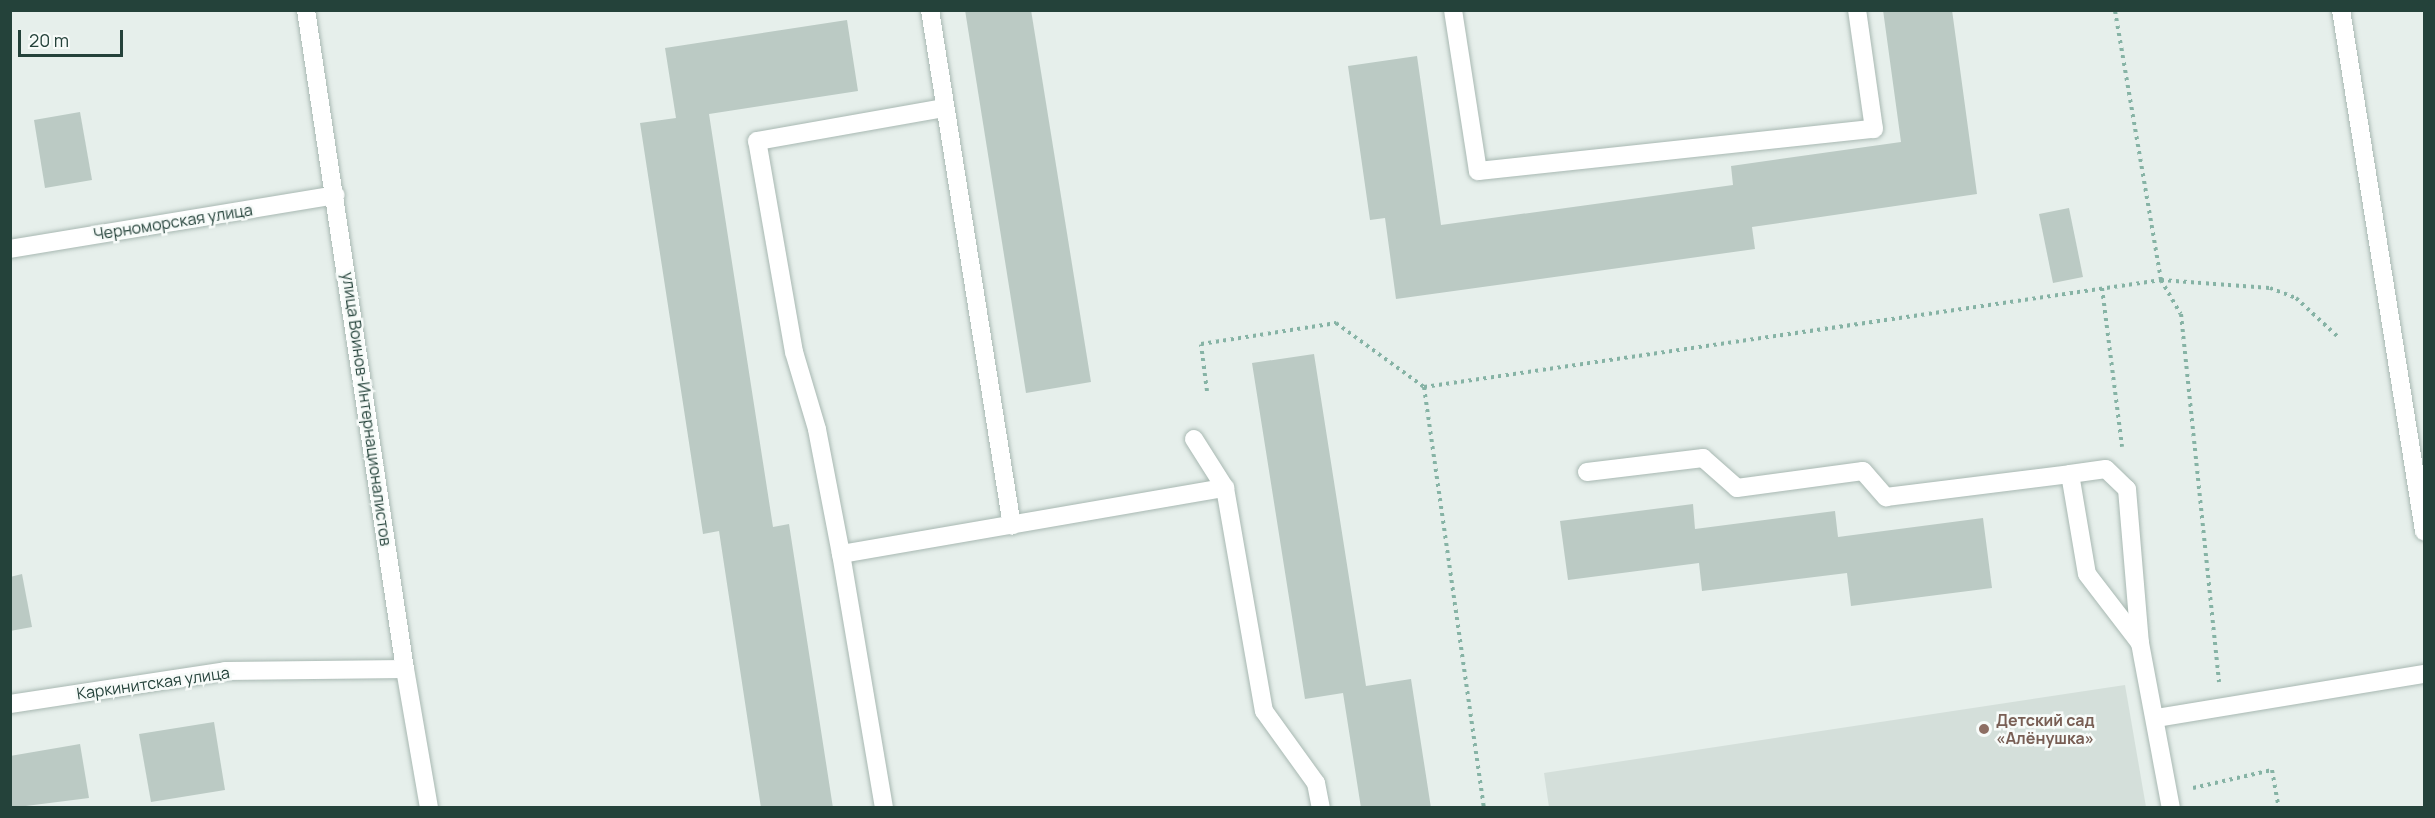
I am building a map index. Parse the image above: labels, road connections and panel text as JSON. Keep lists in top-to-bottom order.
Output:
{
  "streets": {
    "street": ["Черноморская улица", "улица Воинов-Интернационалистов", "Каркинитская улица"]
  },
  "crossings": [
    ["Черноморская улица", "улица Воинов-Интернационалистов"],
    ["улица Воинов-Интернационалистов", "Каркинитская улица"]
  ],
  "places": ["Детский сад «Алёнушка»"],
  "scale_bar": "20 m"
}
